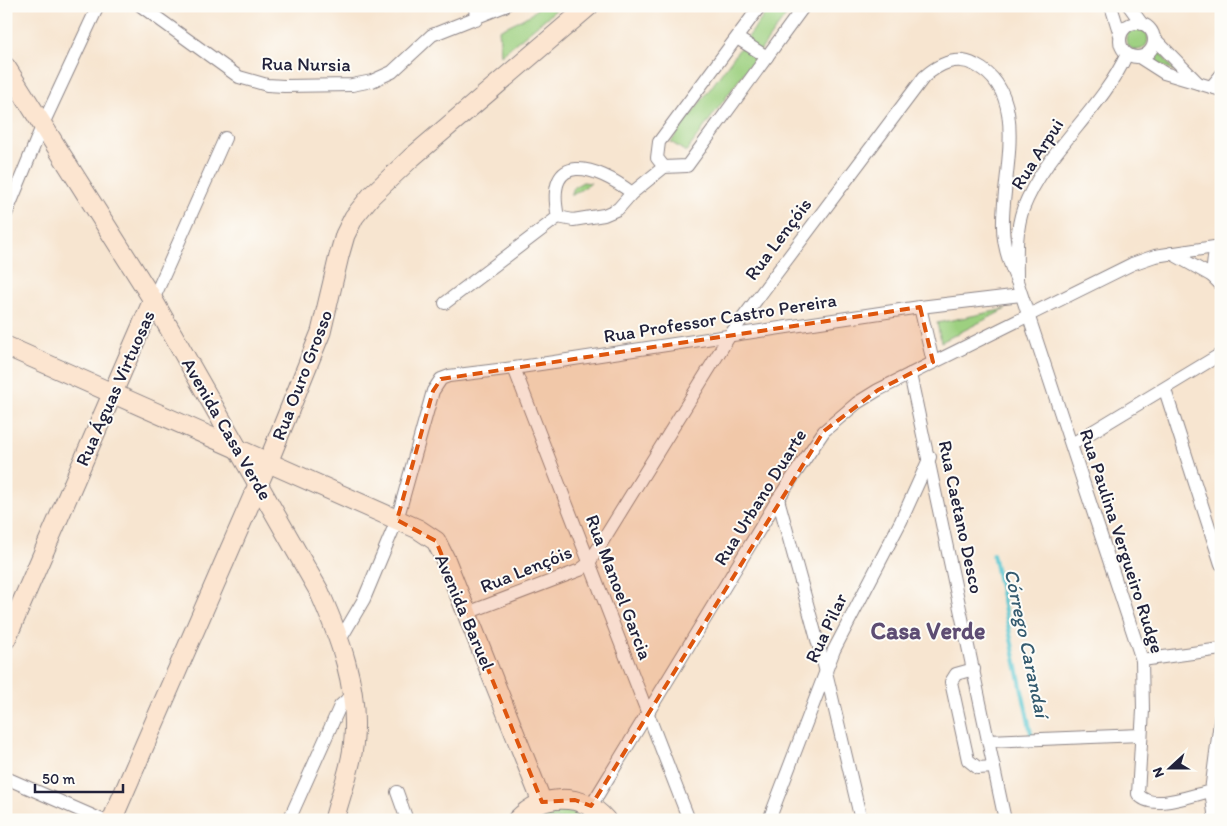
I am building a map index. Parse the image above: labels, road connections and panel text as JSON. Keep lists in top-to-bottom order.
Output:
{
  "streets": {
    "street": [
      "Rua Nursia",
      "Rua Arpui",
      "Rua Lençóis",
      "Rua Professor Castro Pereira",
      "Rua Ouro Grosso",
      "Rua Águas Virtuosas",
      "Avenida Casa Verde",
      "Rua Urbano Duarte",
      "Rua Caetano Desco",
      "Rua Paulina Vergueiro Rudge",
      "Rua Manoel Garcia",
      "Avenida Baruel",
      "Rua Pilar"
    ]
  },
  "crossings": [
    ["Rua Arpui", "Rua Lençóis"],
    ["Rua Arpui", "Rua Professor Castro Pereira"],
    ["Rua Arpui", "Rua Urbano Duarte"],
    ["Rua Arpui", "Rua Paulina Vergueiro Rudge"],
    ["Rua Lençóis", "Rua Professor Castro Pereira"],
    ["Rua Lençóis", "Rua Manoel Garcia"],
    ["Rua Lençóis", "Avenida Baruel"],
    ["Rua Professor Castro Pereira", "Rua Manoel Garcia"],
    ["Rua Professor Castro Pereira", "Avenida Baruel"],
    ["Rua Ouro Grosso", "Avenida Casa Verde"],
    ["Rua Ouro Grosso", "Avenida Baruel"],
    ["Rua Águas Virtuosas", "Avenida Casa Verde"],
    ["Rua Águas Virtuosas", "Avenida Baruel"],
    ["Avenida Casa Verde", "Avenida Baruel"],
    ["Rua Urbano Duarte", "Rua Caetano Desco"],
    ["Rua Urbano Duarte", "Rua Paulina Vergueiro Rudge"],
    ["Rua Urbano Duarte", "Rua Manoel Garcia"],
    ["Rua Caetano Desco", "Rua Pilar"]
  ],
  "districts": ["Casa Verde"],
  "water": ["Córrego Carandaí"],
  "scale_bar": "50 m",
  "north": "left"
}
